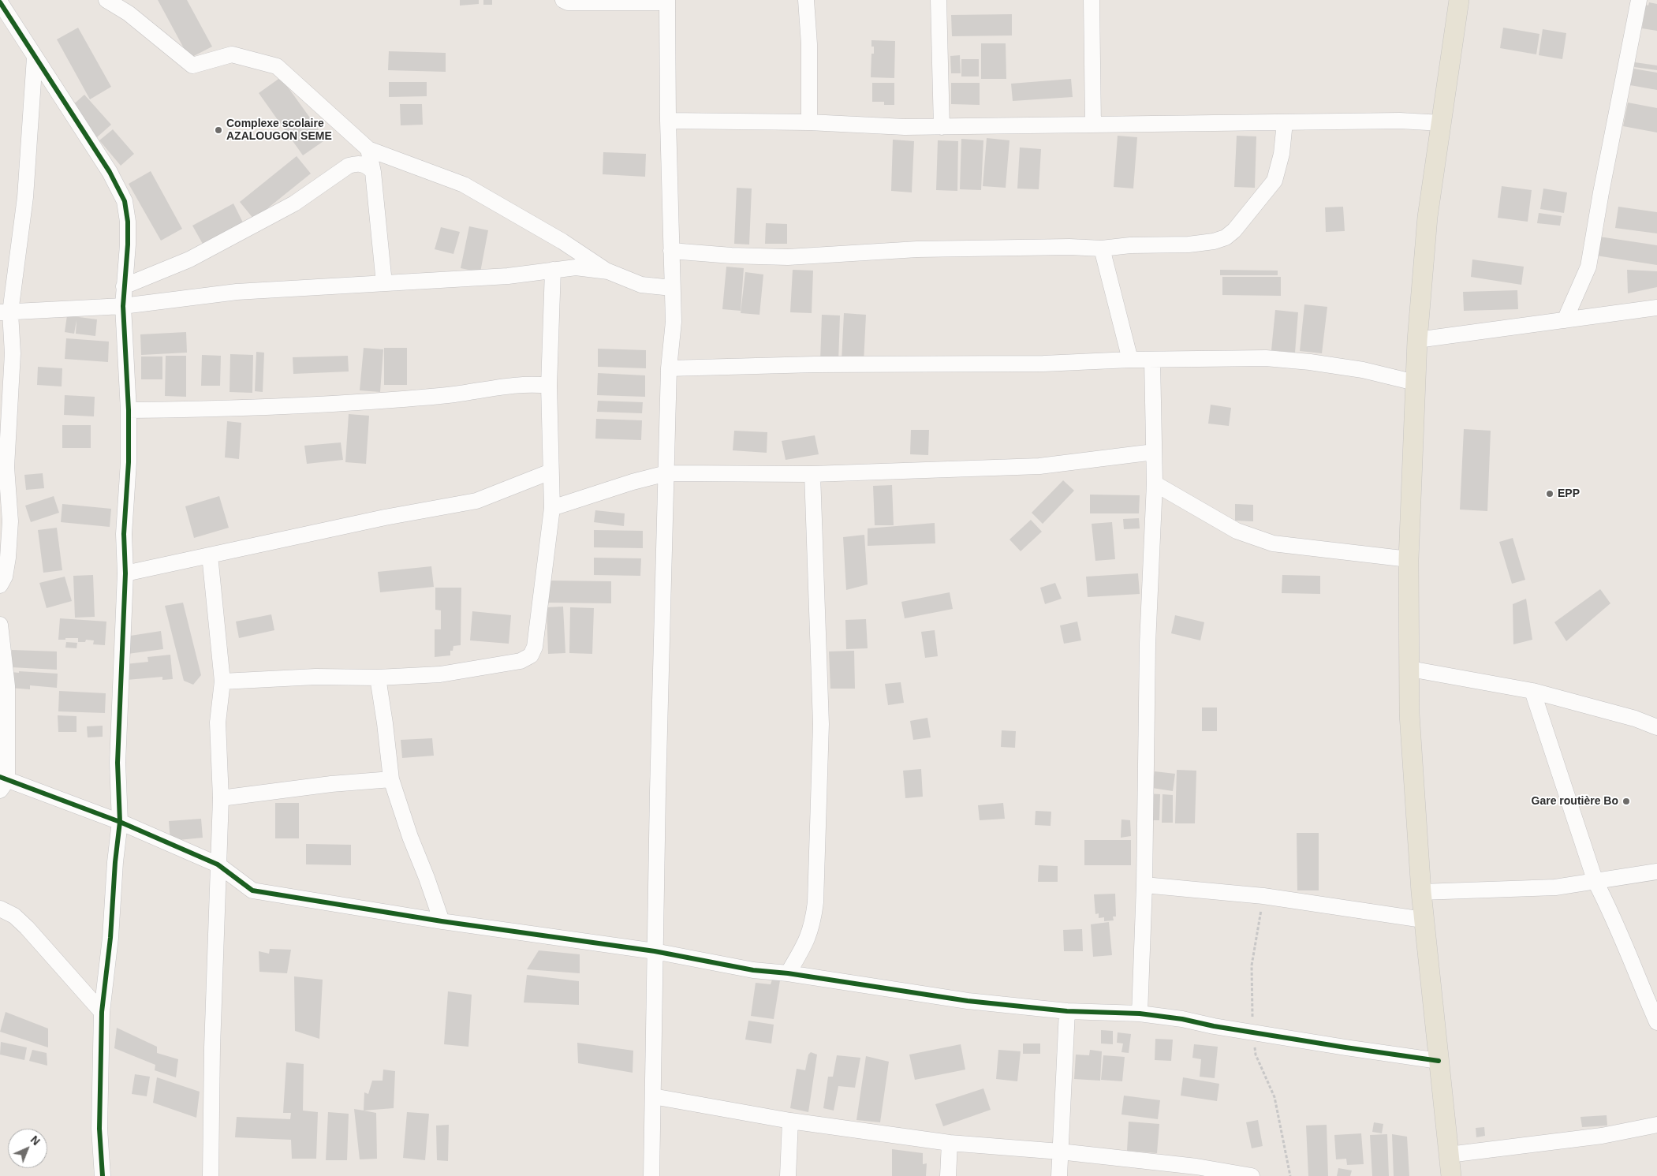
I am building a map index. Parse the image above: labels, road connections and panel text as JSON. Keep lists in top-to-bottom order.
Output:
{
  "places": ["Complexe scolaire AZALOUGON SEME", "EPP", "Gare routière Bo"],
  "north": "top right"
}
